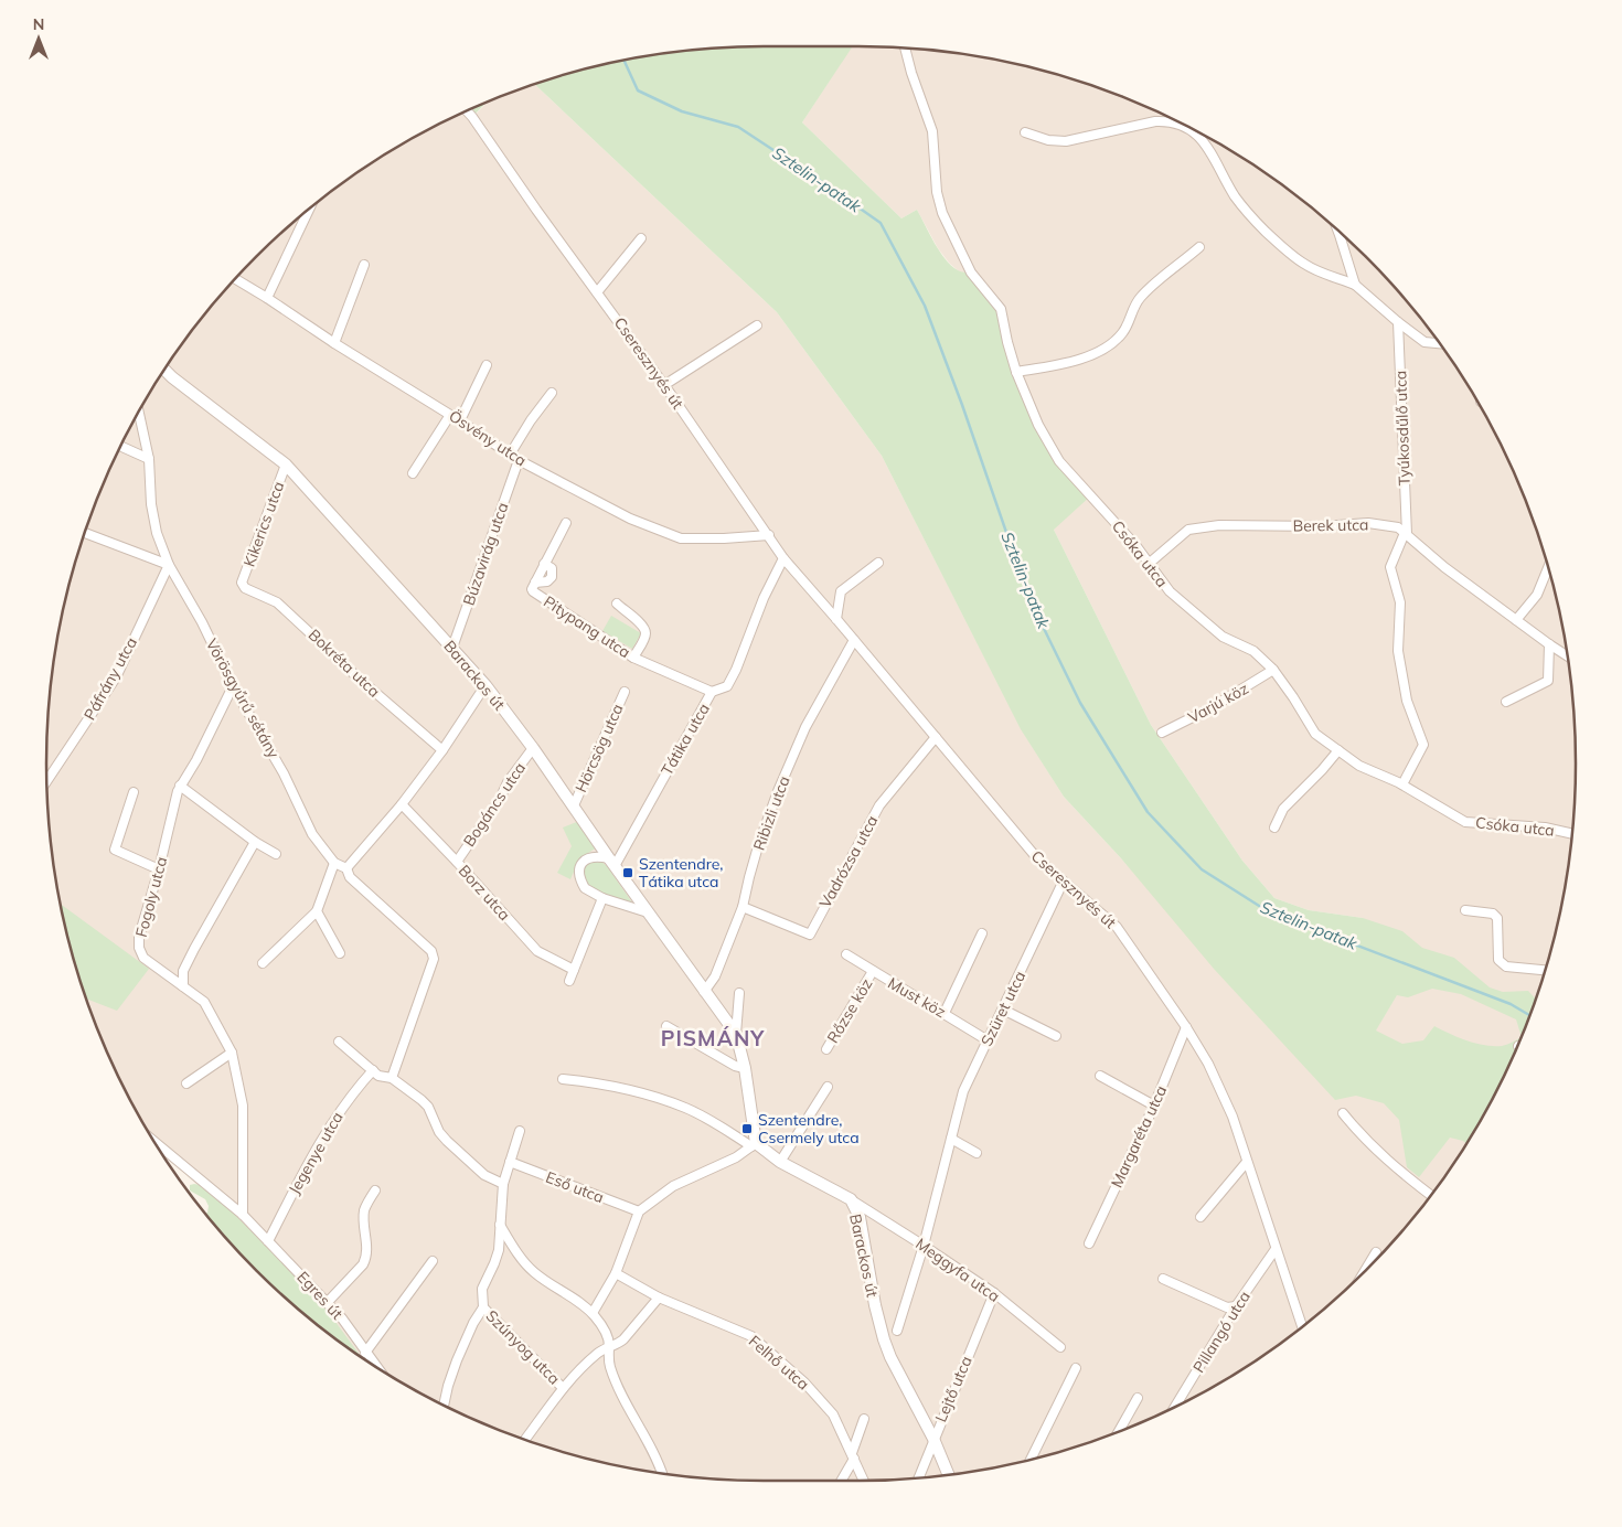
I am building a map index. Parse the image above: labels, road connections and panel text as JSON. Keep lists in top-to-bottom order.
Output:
{
  "streets": {
    "street": [
      "Cseresznyés út",
      "Tyúkosdűlő utca",
      "Ösvény utca",
      "Kikerics utca",
      "Berek utca",
      "Búzavirág utca",
      "Csóka utca",
      "Pitypang utca",
      "Bokréta utca",
      "Barackos út",
      "Páfrány utca",
      "Vörösgyűrű sétány",
      "Varjú köz",
      "Tátika utca",
      "Hörcsög utca",
      "Bogáncs utca",
      "Ribizli utca",
      "Vadrózsa utca",
      "Borz utca",
      "Fogoly utca",
      "Must köz",
      "Szüret utca",
      "Rőzse köz",
      "Margaréta utca",
      "Jegenye utca",
      "Eső utca",
      "Meggyfa utca",
      "Egres út",
      "Pillangó utca",
      "Szúnyog utca",
      "Felhő utca",
      "Lejtő utca"
    ]
  },
  "crossings": [
    ["Cseresznyés út", "Ösvény utca"],
    ["Cseresznyés út", "Tátika utca"],
    ["Cseresznyés út", "Ribizli utca"],
    ["Cseresznyés út", "Vadrózsa utca"],
    ["Cseresznyés út", "Szüret utca"],
    ["Cseresznyés út", "Margaréta utca"],
    ["Cseresznyés út", "Pillangó utca"],
    ["Tyúkosdűlő utca", "Berek utca"],
    ["Tyúkosdűlő utca", "Csóka utca"],
    ["Ösvény utca", "Búzavirág utca"],
    ["Kikerics utca", "Bokréta utca"],
    ["Kikerics utca", "Barackos út"],
    ["Berek utca", "Csóka utca"],
    ["Búzavirág utca", "Barackos út"],
    ["Csóka utca", "Varjú köz"],
    ["Pitypang utca", "Tátika utca"],
    ["Barackos út", "Tátika utca"],
    ["Barackos út", "Hörcsög utca"],
    ["Barackos út", "Bogáncs utca"],
    ["Barackos út", "Ribizli utca"],
    ["Barackos út", "Meggyfa utca"],
    ["Barackos út", "Lejtő utca"],
    ["Páfrány utca", "Vörösgyűrű sétány"],
    ["Vörösgyűrű sétány", "Fogoly utca"],
    ["Bogáncs utca", "Borz utca"],
    ["Ribizli utca", "Vadrózsa utca"],
    ["Fogoly utca", "Egres út"],
    ["Must köz", "Szüret utca"],
    ["Must köz", "Rőzse köz"],
    ["Szüret utca", "Meggyfa utca"],
    ["Jegenye utca", "Egres út"],
    ["Meggyfa utca", "Lejtő utca"]
  ],
  "districts": ["PISMÁNY"],
  "water": ["Sztelin-patak"],
  "places": {
    "transit": ["Szentendre, Tátika utca", "Szentendre, Csermely utca"]
  },
  "north": "top"
}
